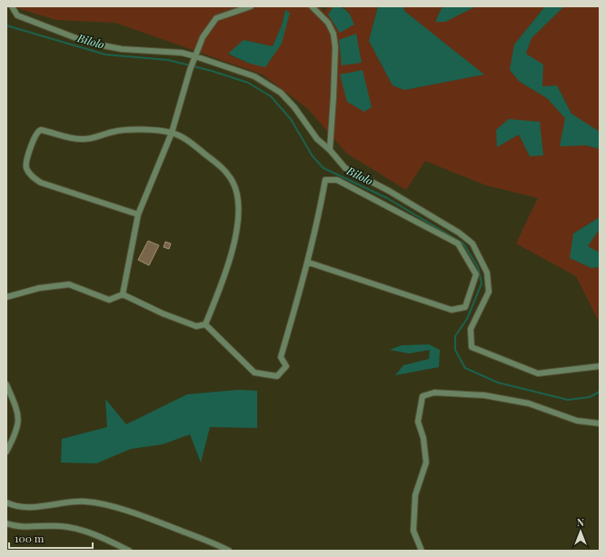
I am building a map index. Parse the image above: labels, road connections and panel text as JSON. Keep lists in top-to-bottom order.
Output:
{
  "water": ["Bilolo"],
  "scale_bar": "100 m",
  "north": "top"
}
